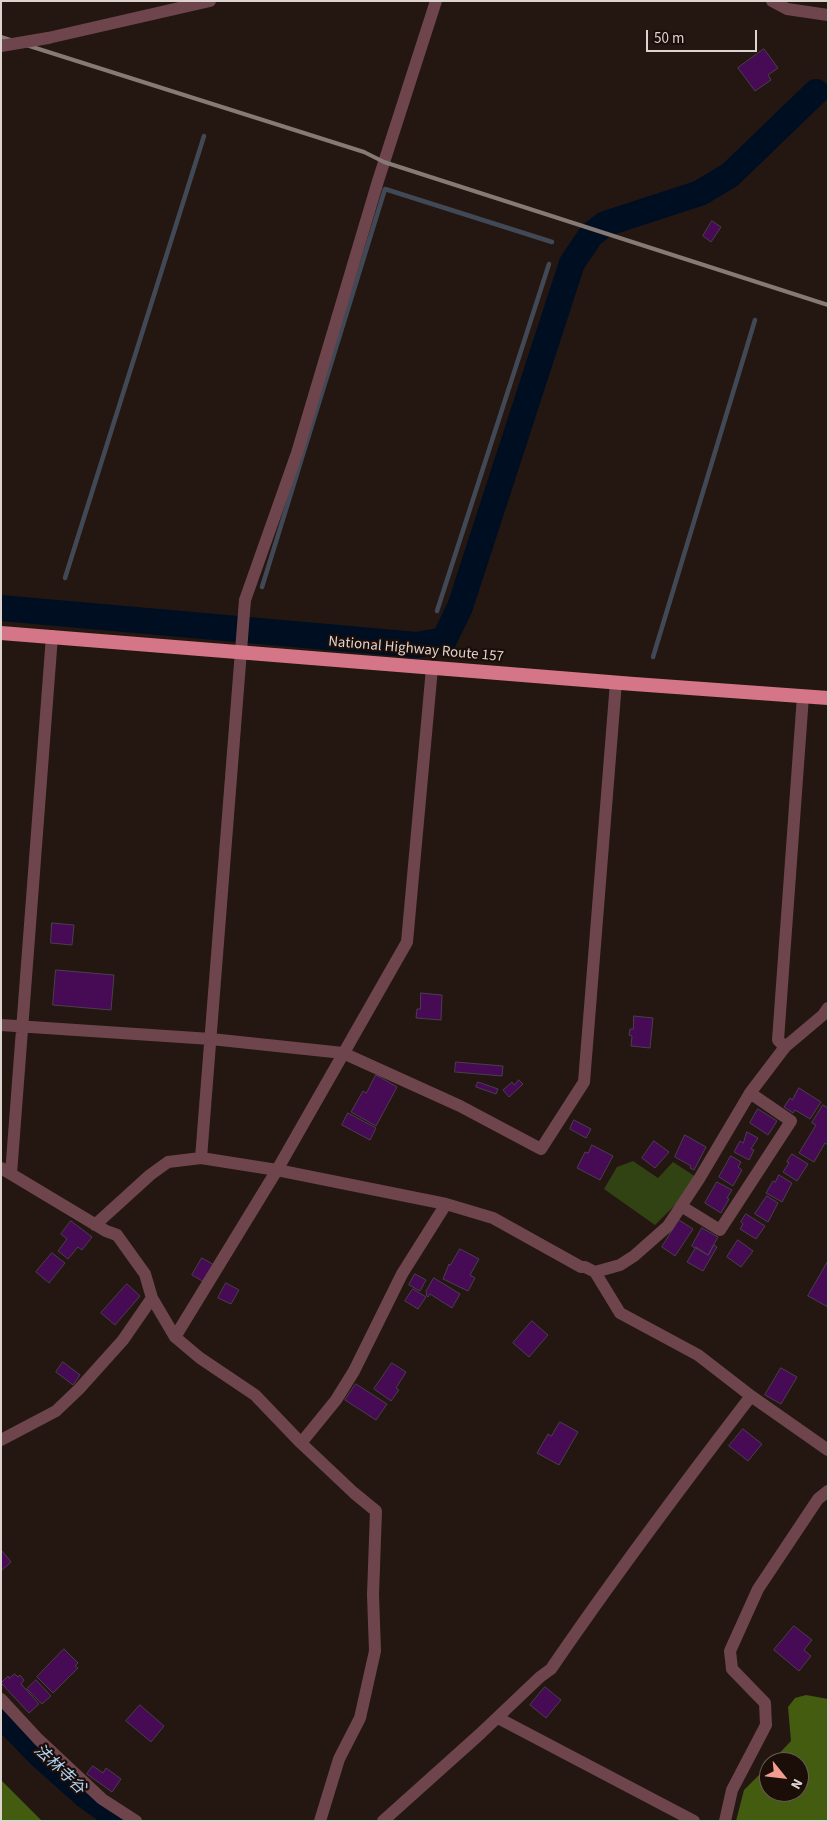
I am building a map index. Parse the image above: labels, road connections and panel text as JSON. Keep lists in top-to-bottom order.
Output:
{
  "streets": {
    "highway": ["National Highway Route 157"]
  },
  "water": ["法林寺谷"],
  "scale_bar": "50 m",
  "north": "bottom right"
}
